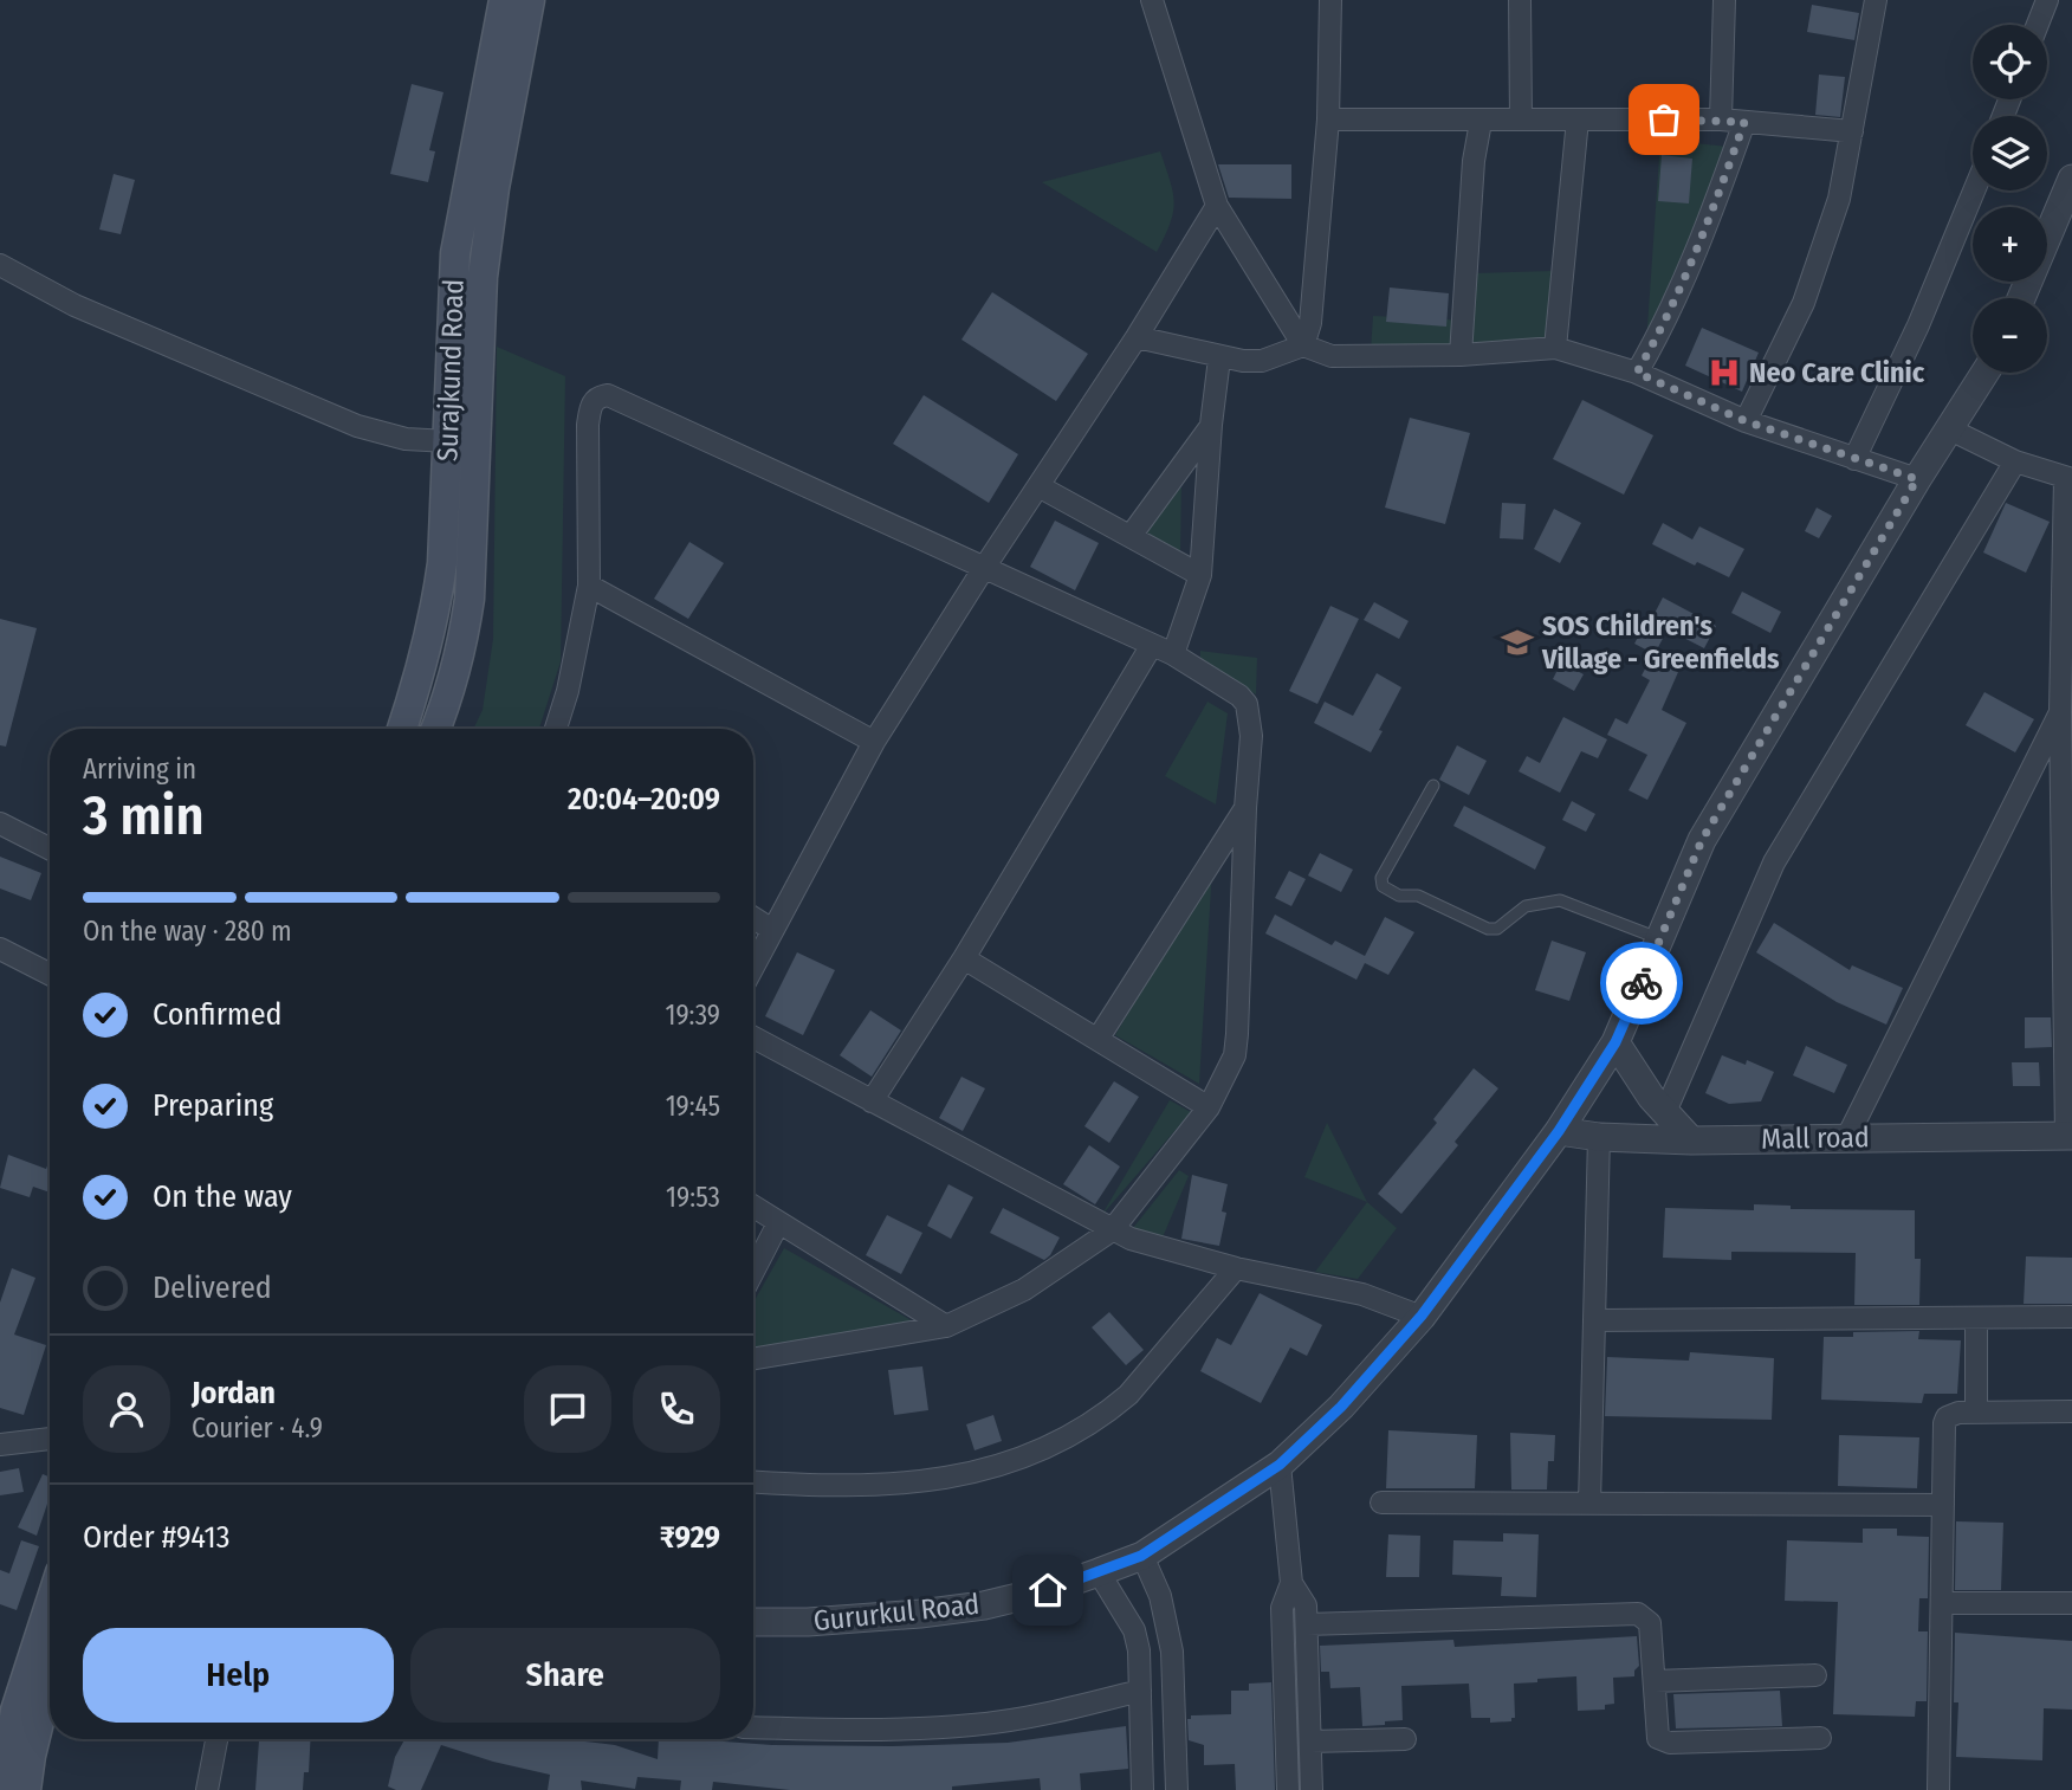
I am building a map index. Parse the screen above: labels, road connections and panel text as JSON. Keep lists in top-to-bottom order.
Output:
{
  "streets": {
    "main road": ["Surajkund Road"],
    "street": ["Mall road", "Gururkul Road"]
  },
  "crossings": [
    ["Mall road", "Gururkul Road"]
  ],
  "places": {
    "hospital": ["Neo Care Clinic"],
    "school or university": ["SOS Children's Village - Greenfields"]
  },
  "page": {
    "map_buttons": ["+", "−"],
    "heading": ["3 min", "Arriving in", "20:04–20:09"],
    "panel": [
      "Jordan",
      "Courier · 4.9",
      "Order #9413",
      "₹929"
    ],
    "bar": "On the way · 280 m",
    "list": [
      ["Confirmed", "19:39"],
      ["Preparing", "19:45"],
      ["On the way", "19:53"],
      "Delivered"
    ],
    "buttons": ["Help", "Share"]
  }
}
